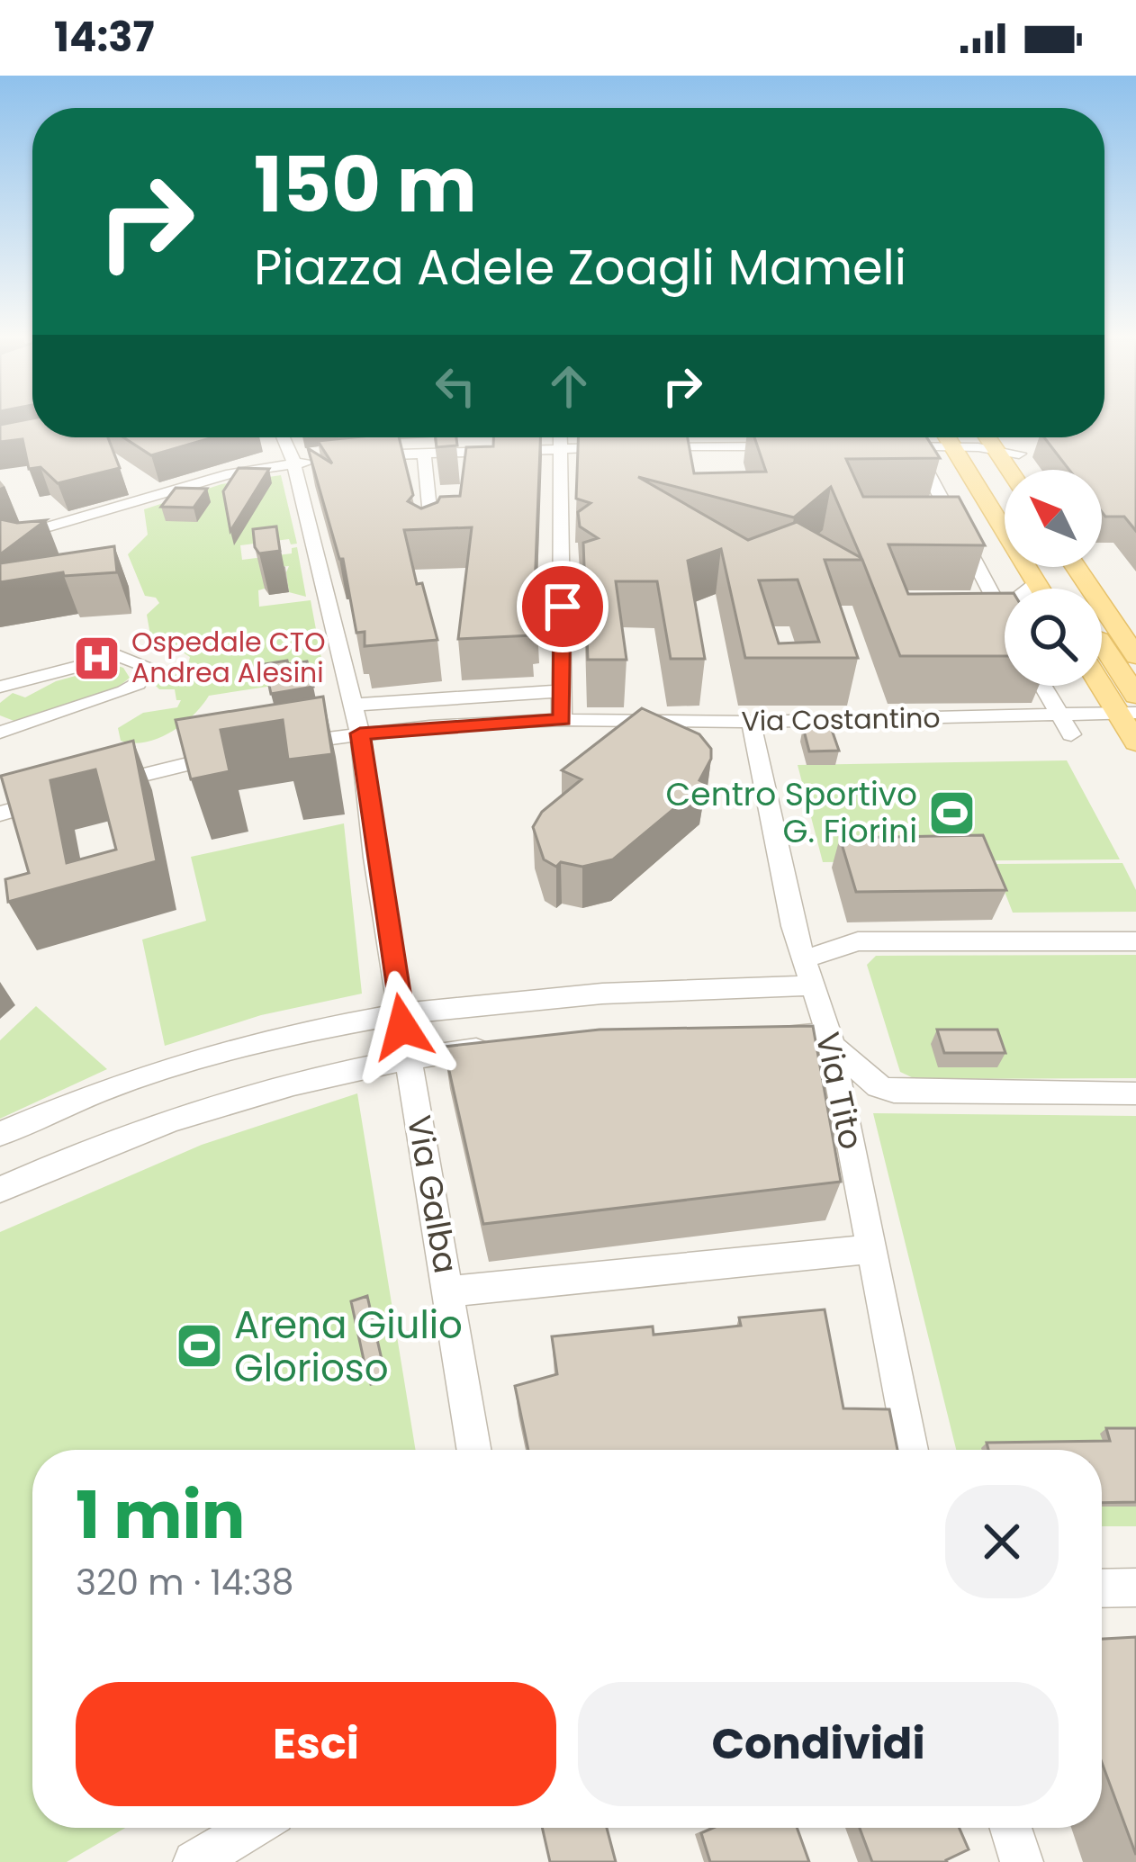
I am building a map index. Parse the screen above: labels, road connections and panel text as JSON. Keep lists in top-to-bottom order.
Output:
{
  "streets": {
    "street": ["Via Costantino", "Via Tito", "Via Galba"]
  },
  "crossings": [
    ["Via Costantino", "Via Tito"],
    ["Via Costantino", "Via Galba"]
  ],
  "places": {
    "hospital": ["Ospedale CTO Andrea Alesini"],
    "sports": ["Centro Sportivo G. Fiorini", "Arena Giulio Glorioso"]
  },
  "north": "top left",
  "page": {
    "status": "14:37",
    "turn": ["150 m", "Piazza Adele Zoagli Mameli"],
    "heading": ["1 min", "320 m · 14:38"],
    "buttons": ["Esci", "Condividi"]
  }
}
